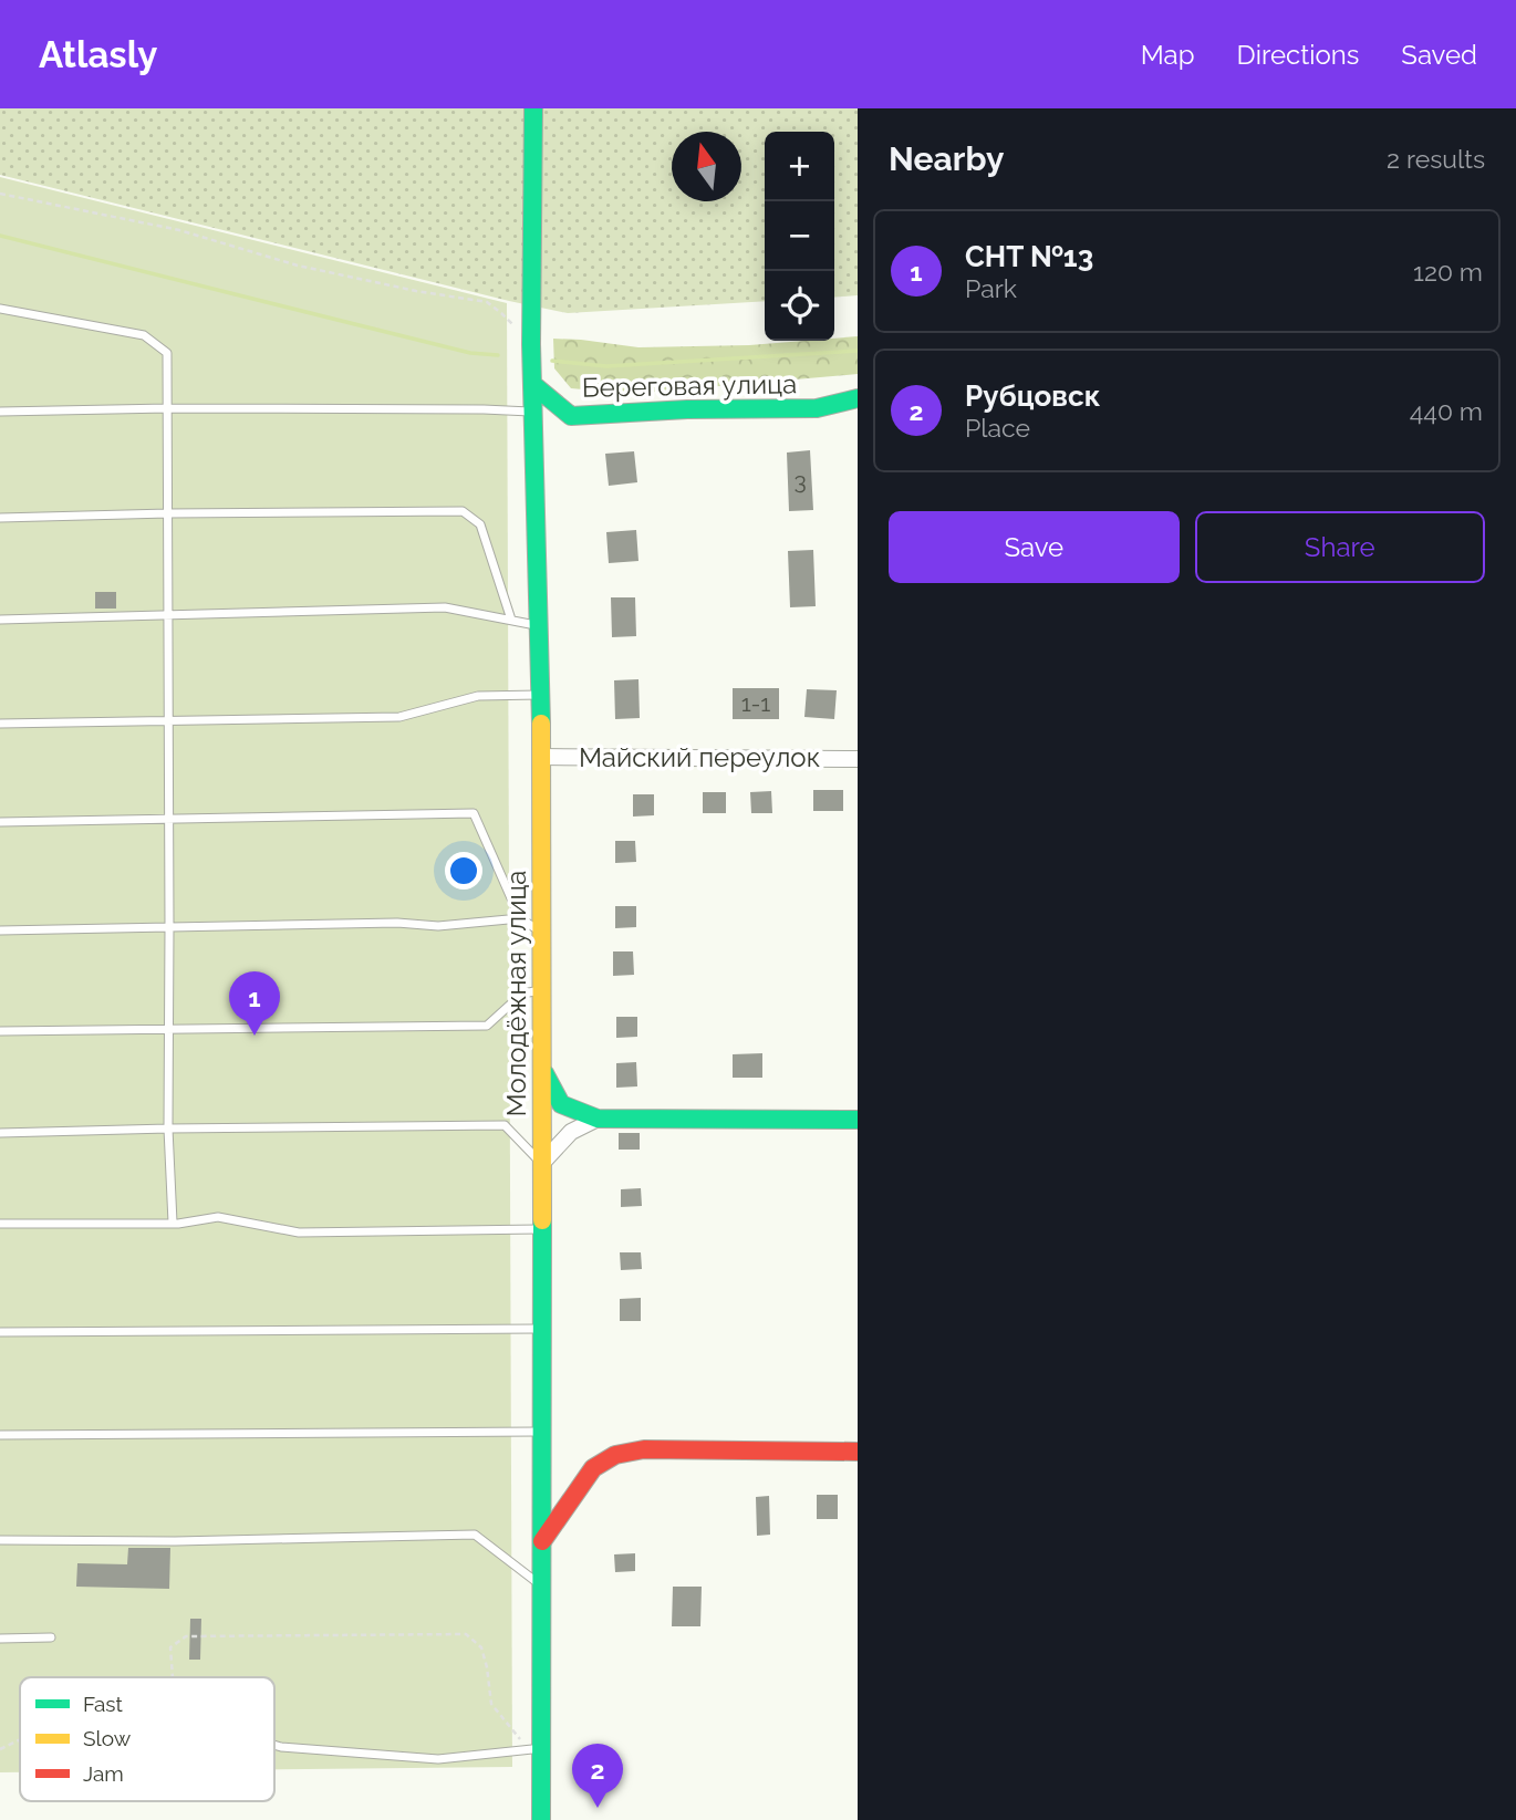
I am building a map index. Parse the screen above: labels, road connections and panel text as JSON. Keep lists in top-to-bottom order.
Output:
{
  "streets": {
    "street": ["Береговая улица", "Майский переулок", "Молодёжная улица"]
  },
  "crossings": [
    ["Береговая улица", "Молодёжная улица"],
    ["Майский переулок", "Молодёжная улица"]
  ],
  "house_numbers": ["3", "1-1"],
  "legend": ["Fast", "Slow", "Jam"],
  "north": "top",
  "page": {
    "header": "Atlasly",
    "nav": ["Map", "Directions", "Saved"],
    "heading": ["Nearby", "2 results"],
    "map_buttons": ["+", "−"],
    "list": [
      {
        "mark": "1",
        "name": "СНТ №13",
        "note": "Park",
        "value": "120 m"
      },
      {
        "mark": "2",
        "name": "Рубцовск",
        "note": "Place",
        "value": "440 m"
      }
    ],
    "buttons": ["Save", "Share"],
    "pins": ["1", "2"]
  }
}
